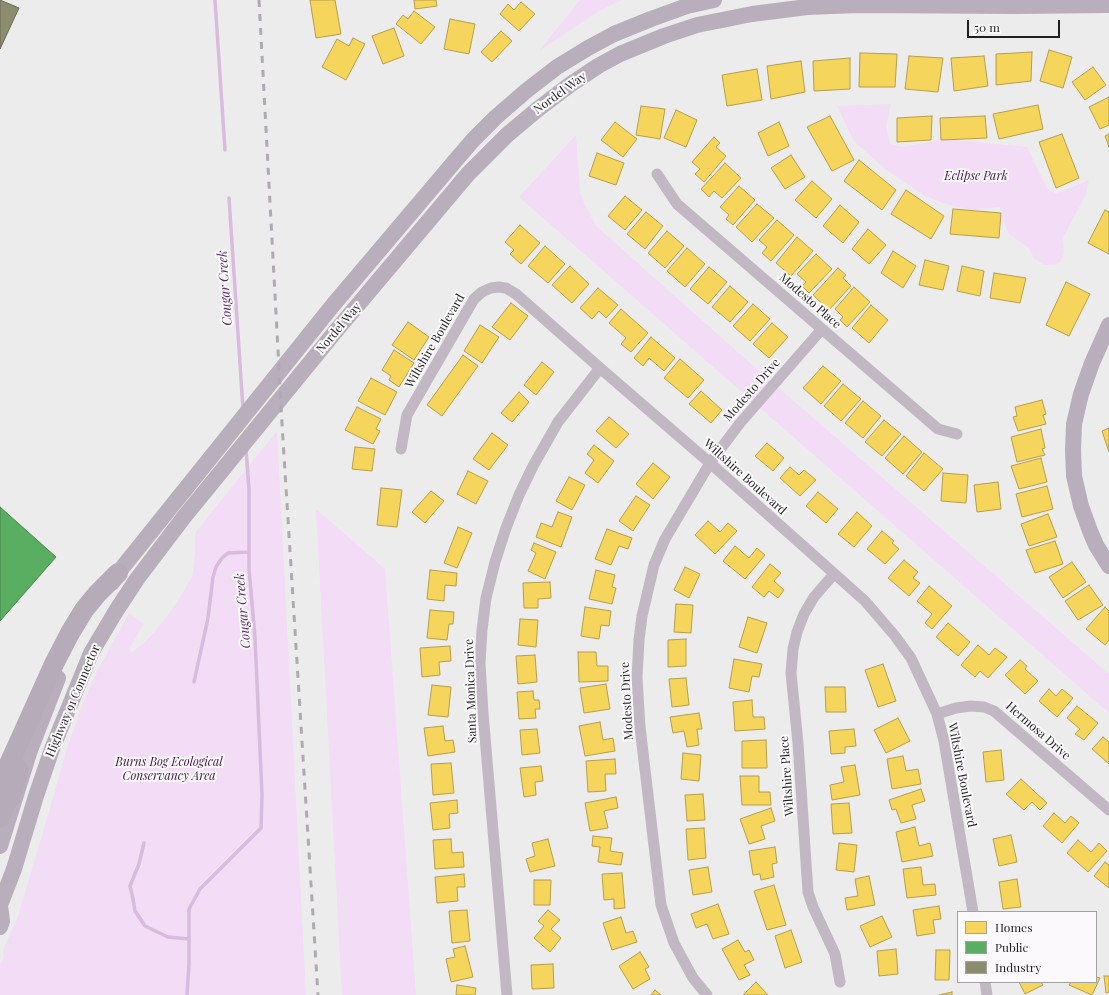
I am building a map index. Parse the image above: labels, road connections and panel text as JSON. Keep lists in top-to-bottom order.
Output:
{
  "streets": {
    "main road": ["Nordel Way", "Highway 91 Connector"],
    "street": [
      "Modesto Place",
      "Wiltshire Boulevard",
      "Modesto Drive",
      "Santa Monica Drive",
      "Hermosa Drive",
      "Wiltshire Place"
    ]
  },
  "crossings": [
    ["Nordel Way", "Highway 91 Connector"],
    ["Modesto Place", "Modesto Drive"],
    ["Wiltshire Boulevard", "Modesto Drive"],
    ["Wiltshire Boulevard", "Santa Monica Drive"],
    ["Wiltshire Boulevard", "Hermosa Drive"],
    ["Wiltshire Boulevard", "Wiltshire Place"]
  ],
  "water": ["Cougar Creek"],
  "parks": ["Eclipse Park", "Burns Bog Ecological Conservancy Area"],
  "legend": ["Homes", "Public", "Industry"],
  "scale_bar": "50 m"
}
